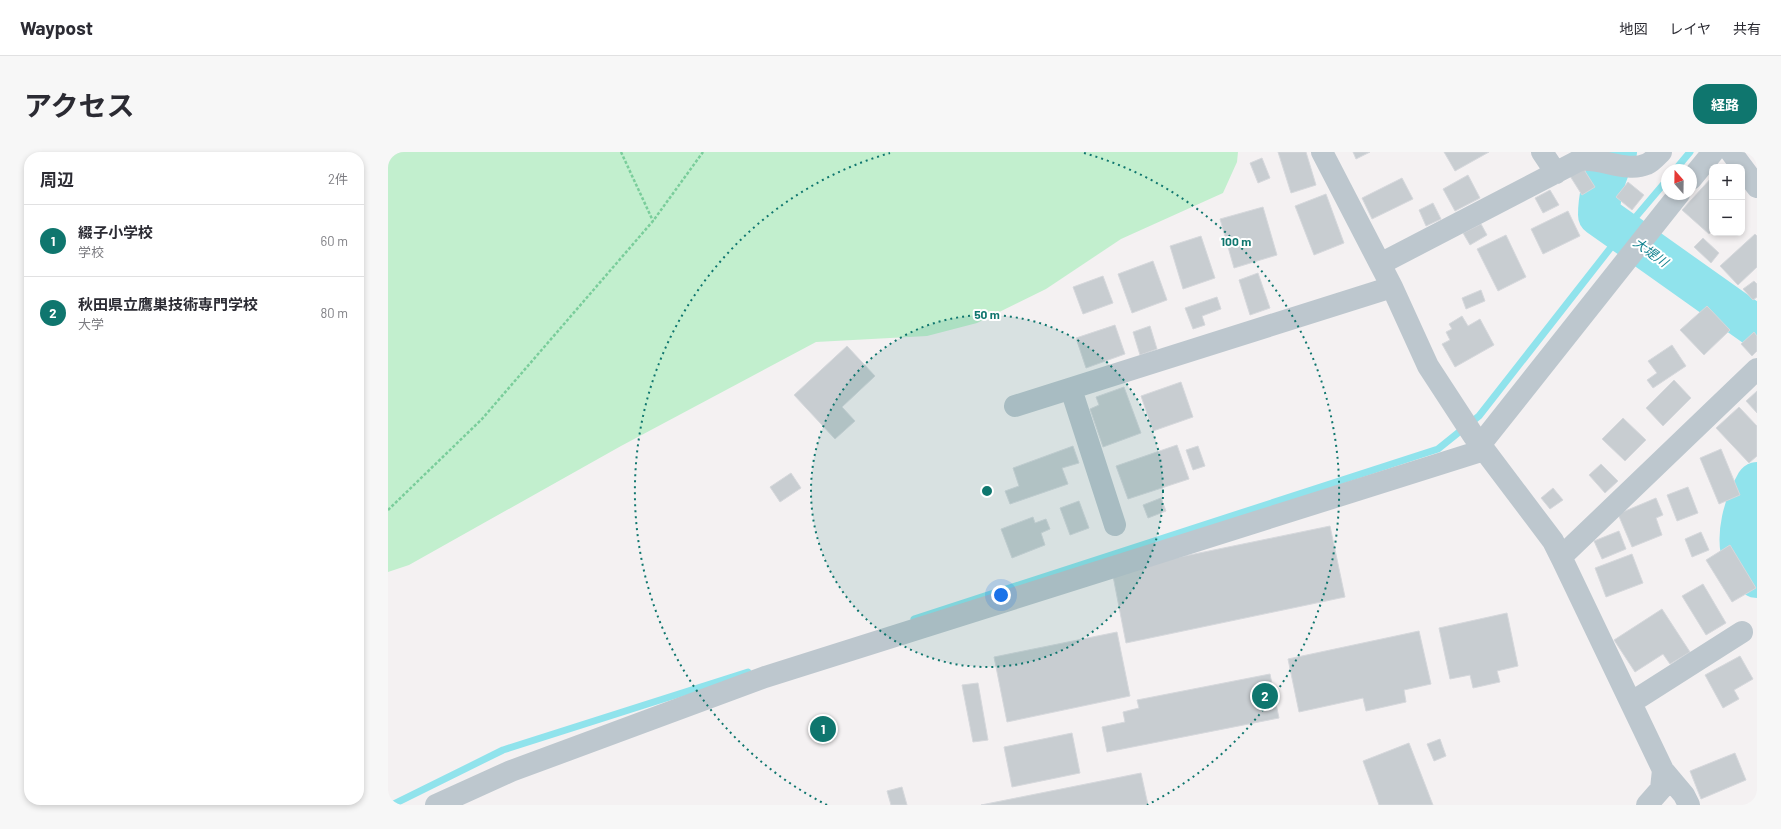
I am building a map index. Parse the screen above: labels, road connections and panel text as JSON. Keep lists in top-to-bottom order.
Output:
{
  "water": ["大堤川"],
  "north": "top",
  "page": {
    "header": "Waypost",
    "nav": ["地図", "レイヤ", "共有"],
    "title": "アクセス",
    "buttons": "経路",
    "heading": ["周辺", "2件"],
    "map_buttons": ["+", "−"],
    "list": [
      {
        "mark": "1",
        "name": "綴子小学校",
        "note": "学校",
        "value": "60 m"
      },
      {
        "mark": "2",
        "name": "秋田県立鷹巣技術専門学校",
        "note": "大学",
        "value": "80 m"
      }
    ],
    "pins": ["2", "1"]
  },
  "rings": ["100 m", "50 m"]
}
